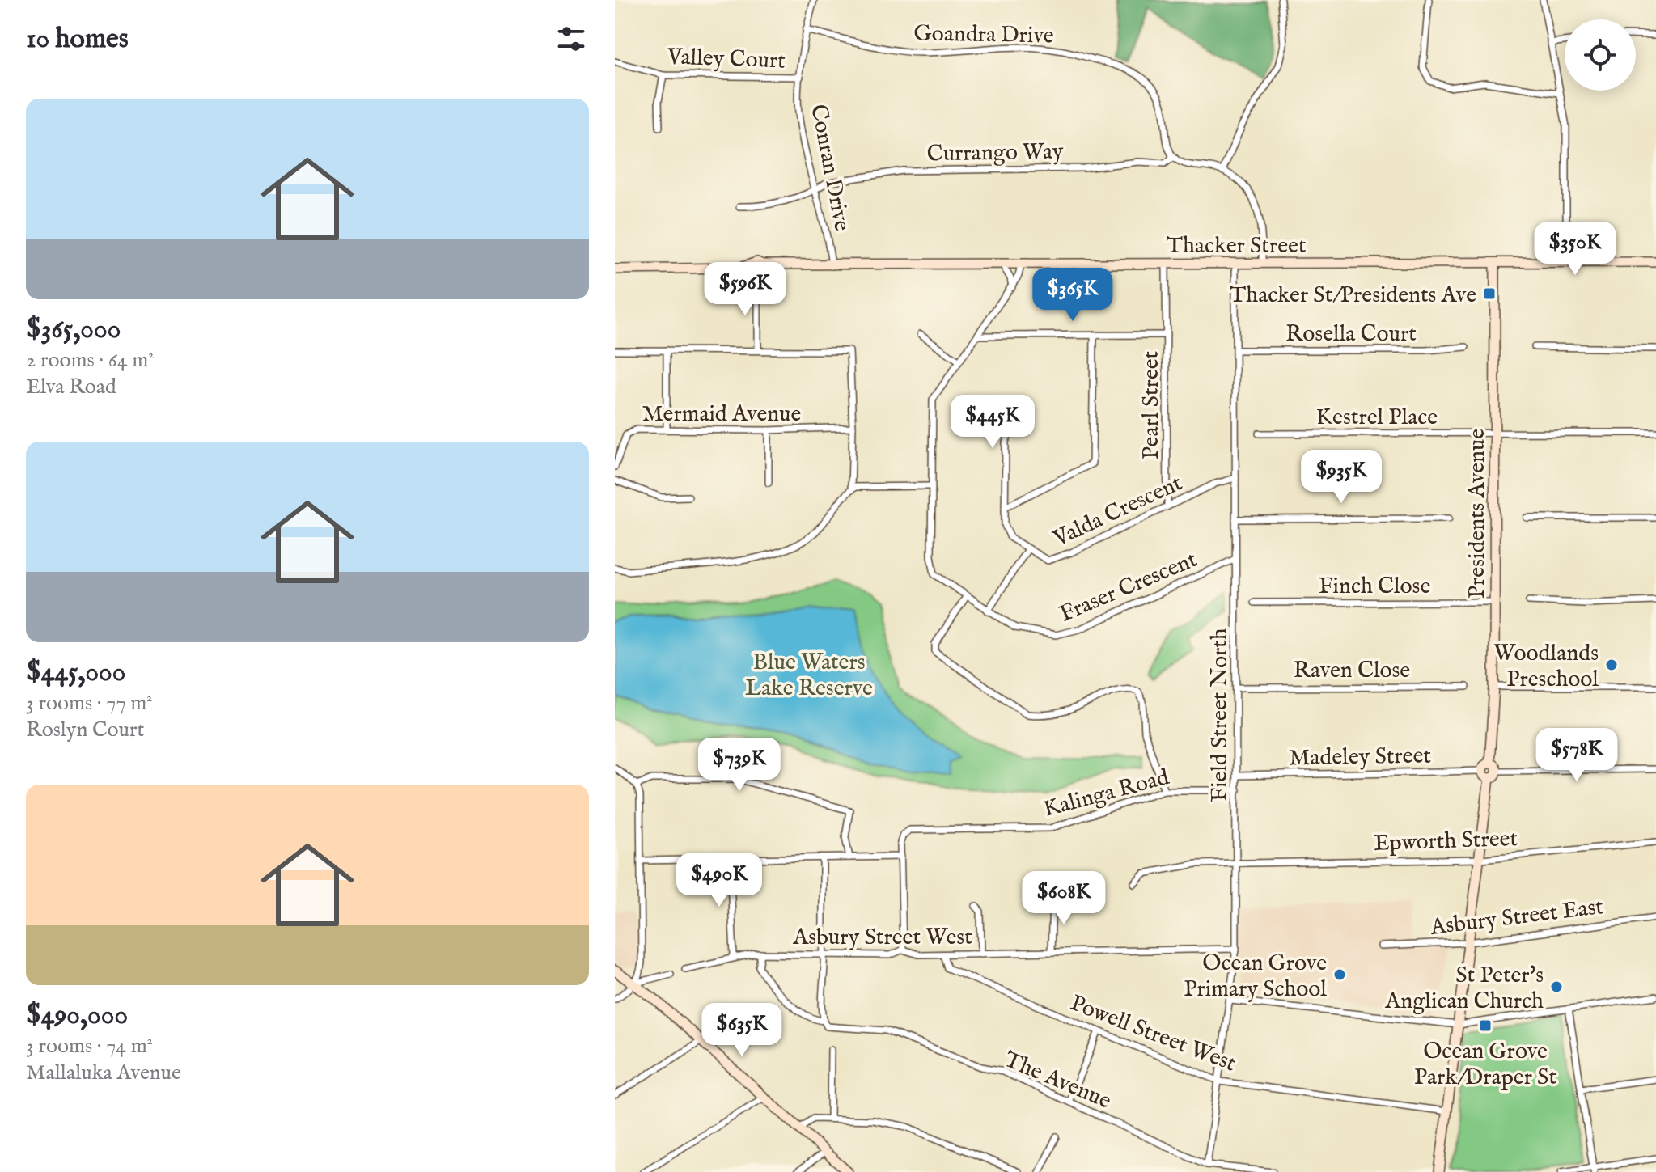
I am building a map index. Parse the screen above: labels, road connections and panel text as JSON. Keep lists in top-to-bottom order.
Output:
{
  "streets": {
    "street": [
      "Goandra Drive",
      "Valley Court",
      "Currango Way",
      "Conran Drive",
      "Thacker Street",
      "Rosella Court",
      "Pearl Street",
      "Mermaid Avenue",
      "Kestrel Place",
      "Valda Crescent",
      "Presidents Avenue",
      "Finch Close",
      "Fraser Crescent",
      "Raven Close",
      "Field Street North",
      "Madeley Street",
      "Kalinga Road",
      "Epworth Street",
      "Asbury Street East",
      "Asbury Street West",
      "Powell Street West",
      "The Avenue"
    ]
  },
  "crossings": [
    ["Goandra Drive", "Currango Way"],
    ["Goandra Drive", "Conran Drive"],
    ["Valley Court", "Conran Drive"],
    ["Currango Way", "Conran Drive"],
    ["Conran Drive", "Thacker Street"],
    ["Thacker Street", "Pearl Street"],
    ["Thacker Street", "Presidents Avenue"],
    ["Thacker Street", "Fraser Crescent"],
    ["Thacker Street", "Field Street North"],
    ["Rosella Court", "Field Street North"],
    ["Pearl Street", "Valda Crescent"],
    ["Kestrel Place", "Presidents Avenue"],
    ["Valda Crescent", "Field Street North"],
    ["Presidents Avenue", "Finch Close"],
    ["Presidents Avenue", "Madeley Street"],
    ["Presidents Avenue", "Epworth Street"],
    ["Presidents Avenue", "Asbury Street East"],
    ["Presidents Avenue", "Powell Street West"],
    ["Fraser Crescent", "Field Street North"],
    ["Raven Close", "Field Street North"],
    ["Field Street North", "Madeley Street"],
    ["Field Street North", "Kalinga Road"],
    ["Field Street North", "Epworth Street"],
    ["Field Street North", "Asbury Street West"],
    ["Field Street North", "Powell Street West"],
    ["Field Street North", "The Avenue"],
    ["Asbury Street West", "Powell Street West"]
  ],
  "parks": ["Blue Waters Lake Reserve"],
  "places": {
    "transit": ["Thacker St/Presidents Ave", "Ocean Grove Park/Draper St"],
    "other": ["Woodlands Preschool", "Ocean Grove Primary School", "St Peter's Anglican Church"]
  },
  "page": {
    "heading": "10 homes",
    "list": [
      {
        "name": "$365,000",
        "note": "2 rooms · 64 m² · Elva Road"
      },
      {
        "name": "$445,000",
        "note": "3 rooms · 77 m² · Roslyn Court"
      },
      {
        "name": "$490,000",
        "note": "3 rooms · 74 m² · Mallaluka Avenue"
      }
    ],
    "price": [
      "$350K",
      "$596K",
      "$365K",
      "$445K",
      "$935K",
      "$578K",
      "$739K",
      "$490K",
      "$608K",
      "$635K"
    ]
  }
}
